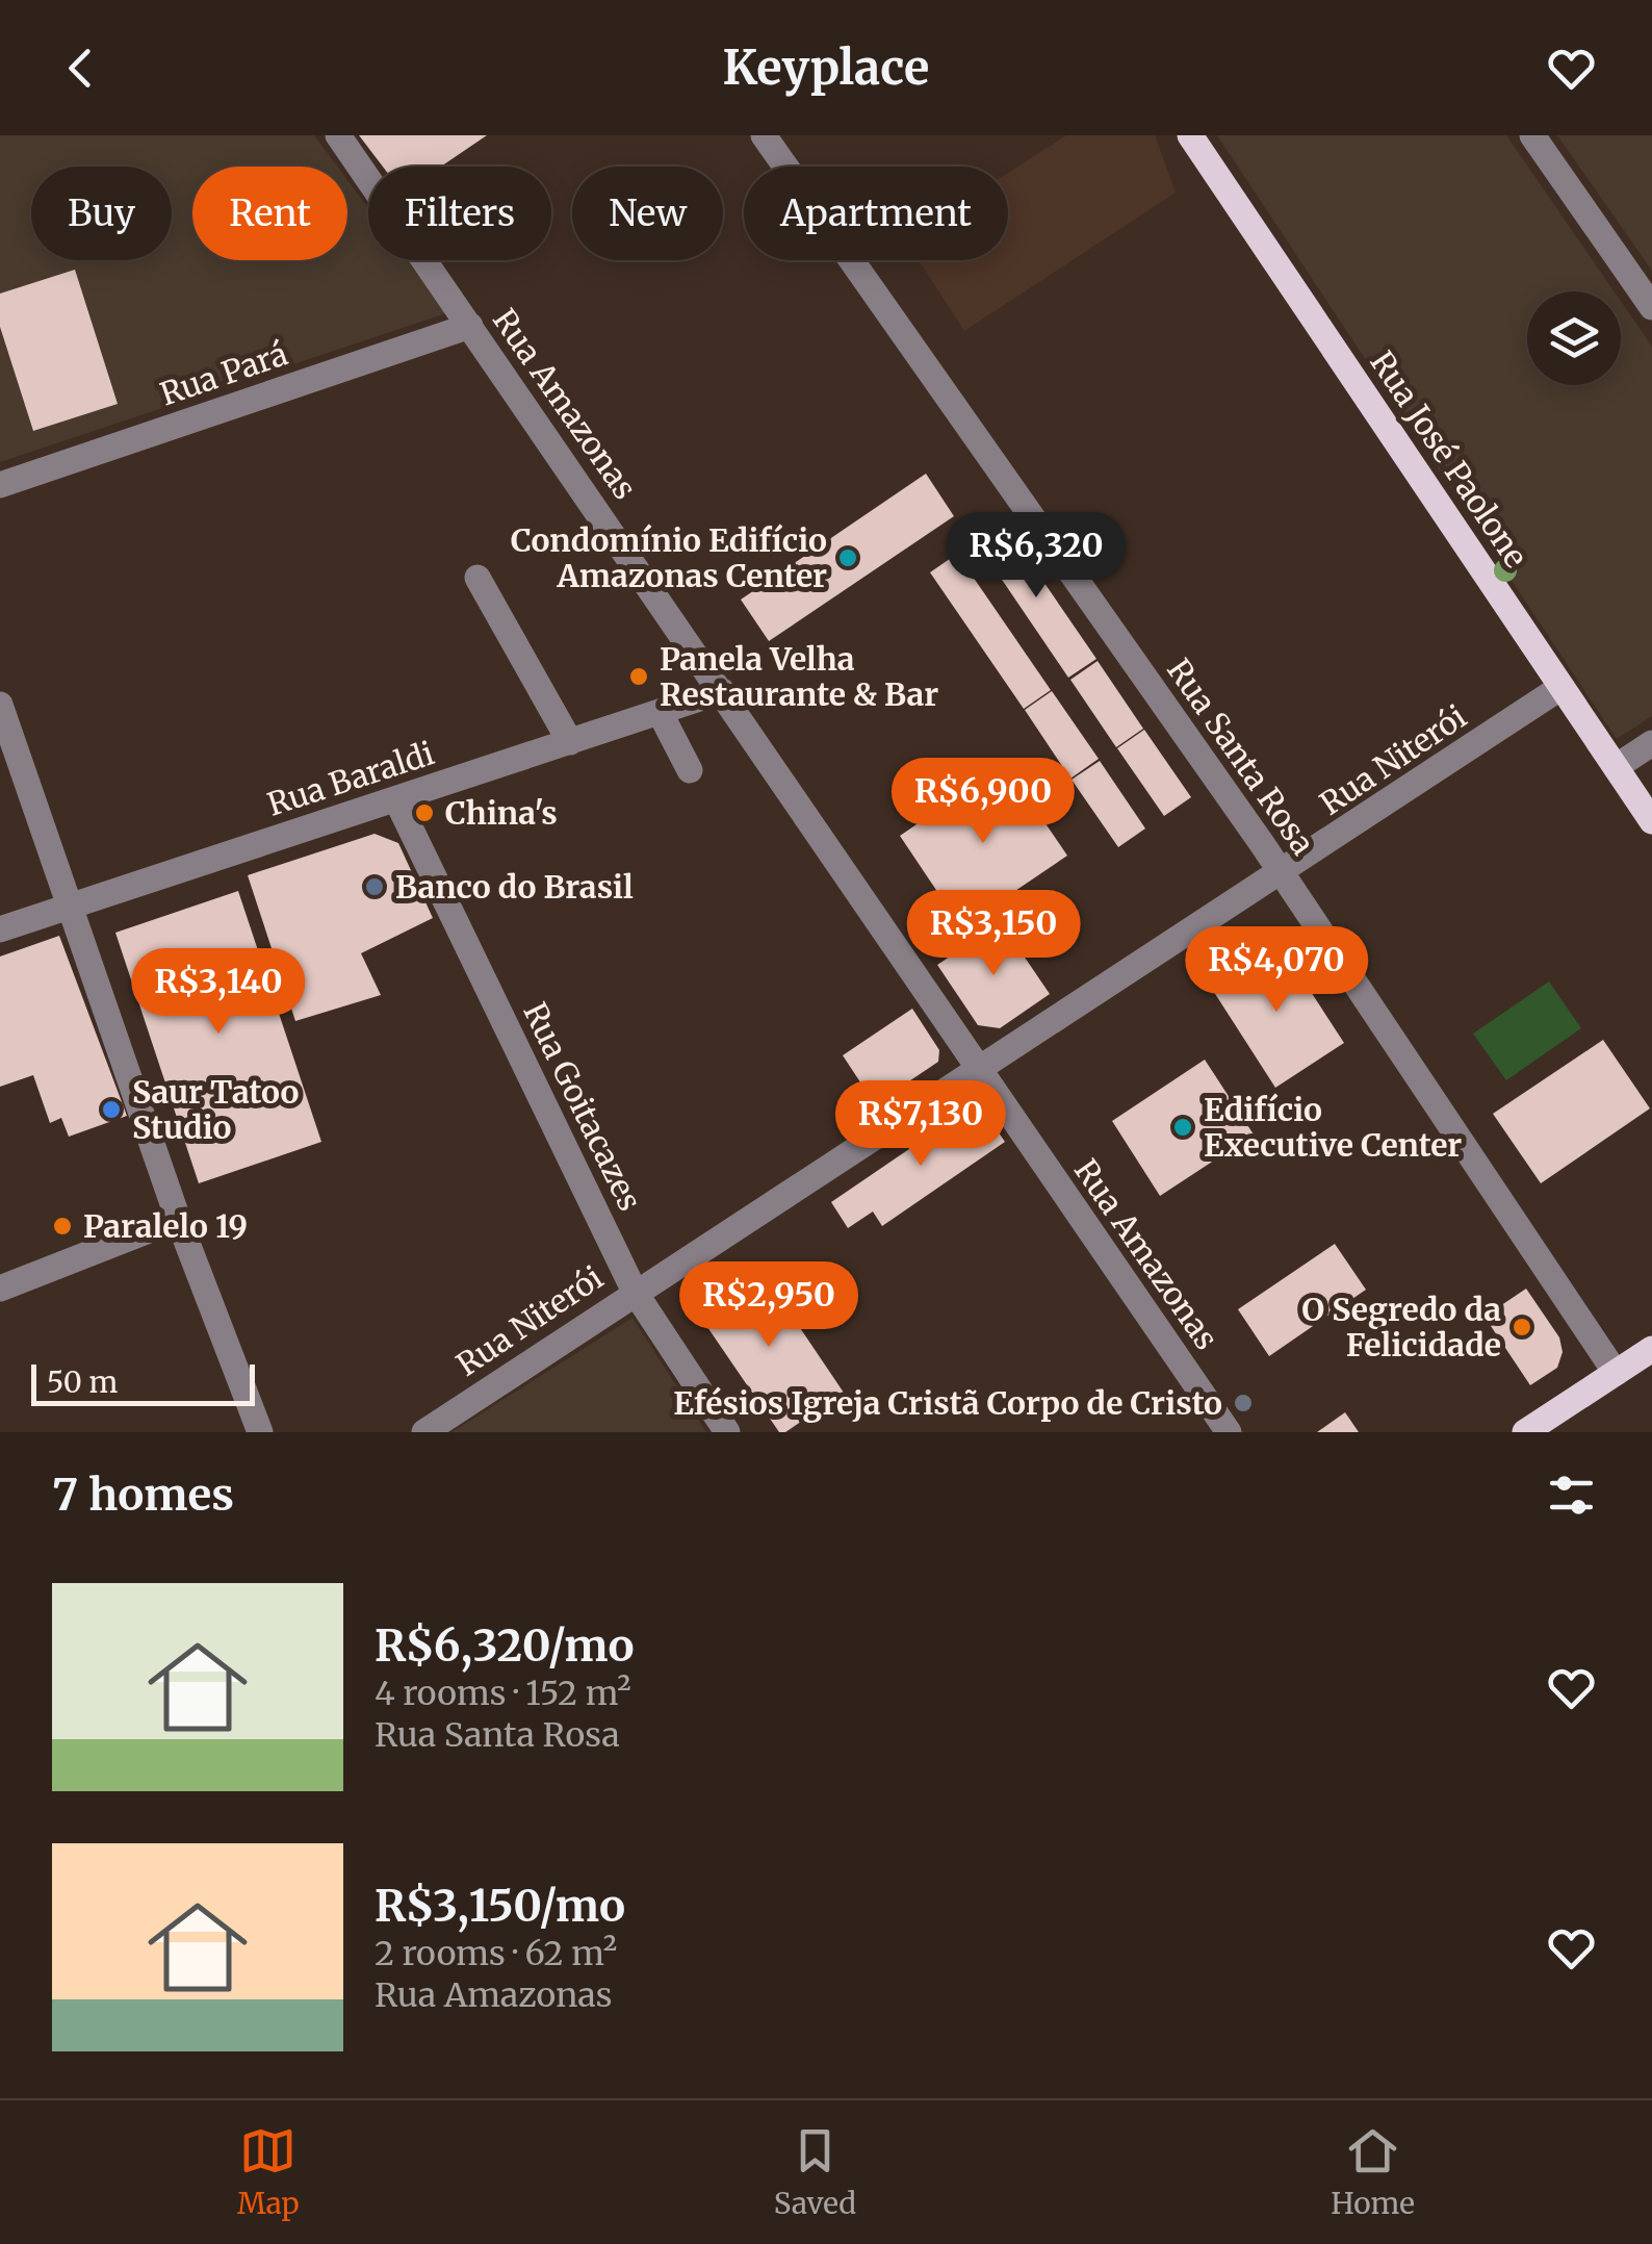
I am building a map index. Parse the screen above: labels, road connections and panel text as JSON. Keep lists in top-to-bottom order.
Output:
{
  "streets": {
    "main road": ["Rua José Paolone"],
    "street": [
      "Rua Pará",
      "Rua Amazonas",
      "Rua Santa Rosa",
      "Rua Niterói",
      "Rua Baraldi",
      "Rua Goitacazes"
    ]
  },
  "crossings": [
    ["Rua Pará", "Rua Amazonas"],
    ["Rua Amazonas", "Rua Niterói"],
    ["Rua Amazonas", "Rua Baraldi"],
    ["Rua José Paolone", "Rua Niterói"],
    ["Rua Santa Rosa", "Rua Niterói"],
    ["Rua Niterói", "Rua Goitacazes"],
    ["Rua Baraldi", "Rua Goitacazes"]
  ],
  "places": [
    "Condomínio Edifício Amazonas Center",
    "Panela Velha Restaurante & Bar",
    "China's",
    "Banco do Brasil",
    "Saur Tatoo Studio",
    "Edifício Executive Center",
    "Paralelo 19",
    "O Segredo da Felicidade",
    "Efésios Igreja Cristã Corpo de Cristo"
  ],
  "scale_bar": "50 m",
  "page": {
    "header": "Keyplace",
    "chip": [
      "Buy",
      "Rent",
      "Filters",
      "New",
      "Apartment"
    ],
    "price": [
      "R$6,320",
      "R$6,900",
      "R$3,150",
      "R$4,070",
      "R$3,140",
      "R$7,130",
      "R$2,950"
    ],
    "scale": "50 m",
    "heading": "7 homes",
    "list": [
      {
        "name": "R$6,320/mo",
        "note": "4 rooms · 152 m² · Rua Santa Rosa"
      },
      {
        "name": "R$3,150/mo",
        "note": "2 rooms · 62 m² · Rua Amazonas"
      }
    ],
    "tabs": ["Map", "Saved", "Home"]
  }
}
